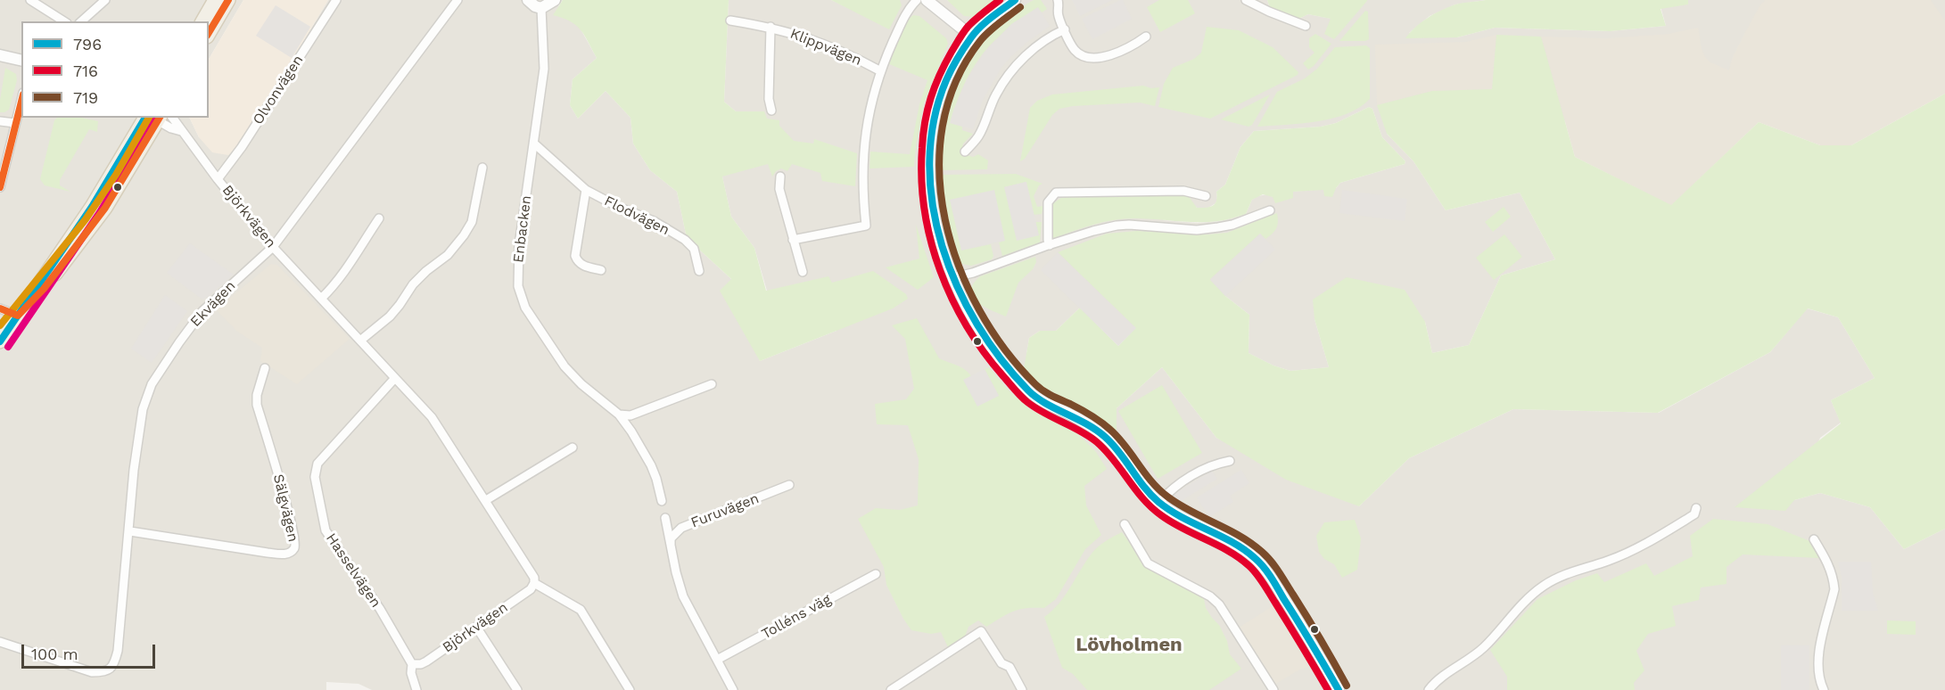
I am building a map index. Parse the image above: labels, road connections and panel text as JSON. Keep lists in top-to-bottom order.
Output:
{
  "streets": {
    "street": [
      "Klippvägen",
      "Olvonvägen",
      "Flodvägen",
      "Björkvägen",
      "Enbacken",
      "Ekvägen",
      "Sälgvägen",
      "Furuvägen",
      "Hasselvägen",
      "Tolléns väg"
    ]
  },
  "crossings": [
    ["Olvonvägen", "Björkvägen"],
    ["Flodvägen", "Enbacken"],
    ["Björkvägen", "Ekvägen"],
    ["Björkvägen", "Hasselvägen"],
    ["Ekvägen", "Sälgvägen"]
  ],
  "districts": ["Lövholmen"],
  "lines": ["transit line 796", "transit line 716", "transit line 719"],
  "legend": ["796", "716", "719"],
  "scale_bar": "100 m"
}
